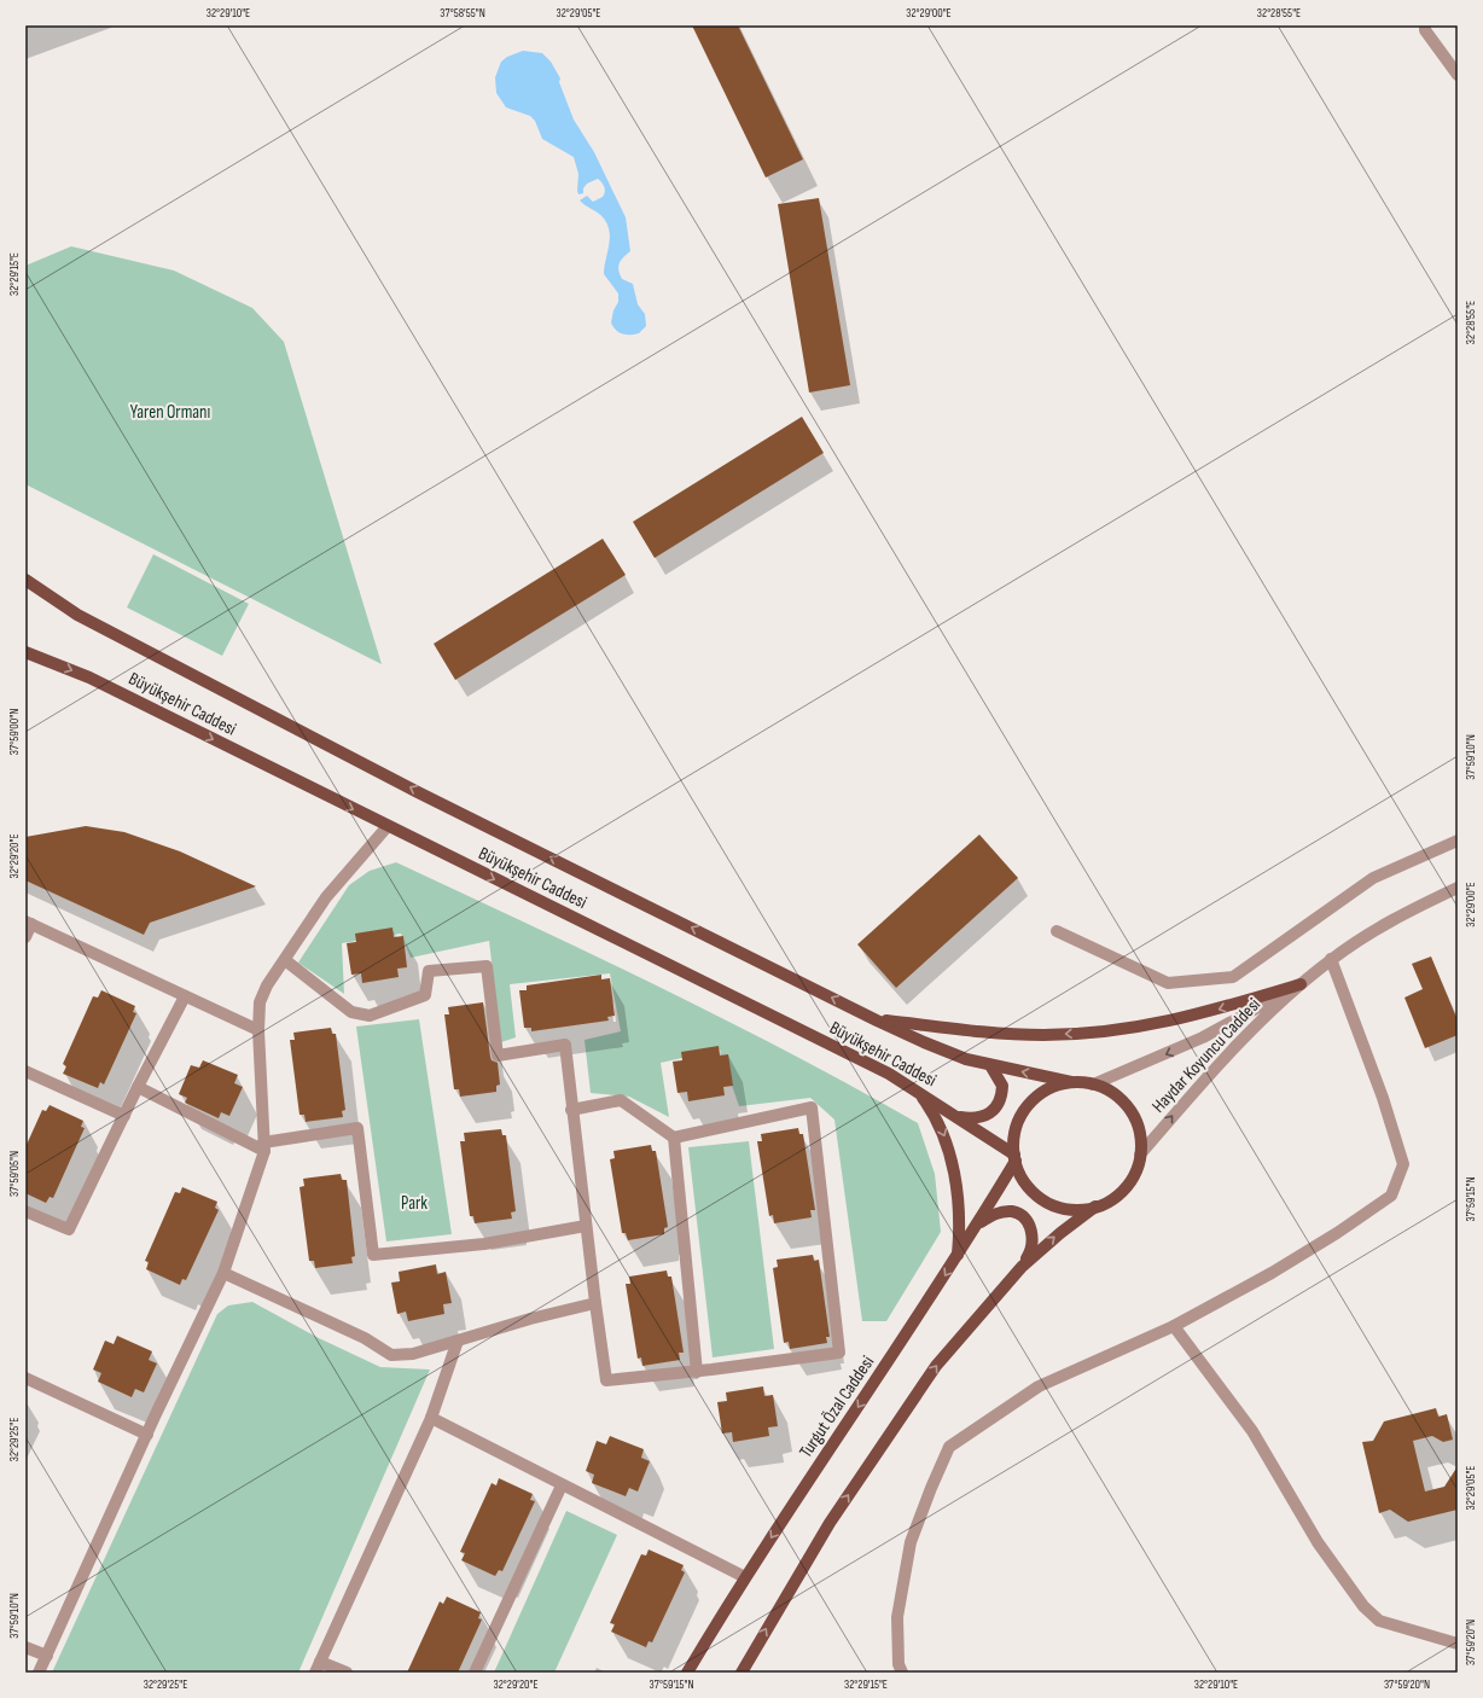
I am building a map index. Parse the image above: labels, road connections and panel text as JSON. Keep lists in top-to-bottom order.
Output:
{
  "streets": {
    "main road": ["Büyükşehir Caddesi", "Turgut Özal Caddesi"],
    "street": ["Haydar Koyuncu Caddesi"]
  },
  "crossings": [
    ["Büyükşehir Caddesi", "Haydar Koyuncu Caddesi"],
    ["Büyükşehir Caddesi", "Turgut Özal Caddesi"],
    ["Haydar Koyuncu Caddesi", "Turgut Özal Caddesi"]
  ],
  "parks": ["Yaren Ormanı", "Park"],
  "coordinates": [
    "32°29'10\"E",
    "37°58'55\"N",
    "32°29'05\"E",
    "32°29'00\"E",
    "32°28'55\"E",
    "32°29'15\"E",
    "37°59'00\"N",
    "37°59'10\"N",
    "32°29'20\"E",
    "37°59'05\"N",
    "37°59'15\"N",
    "32°29'25\"E",
    "37°59'20\"N"
  ]
}
